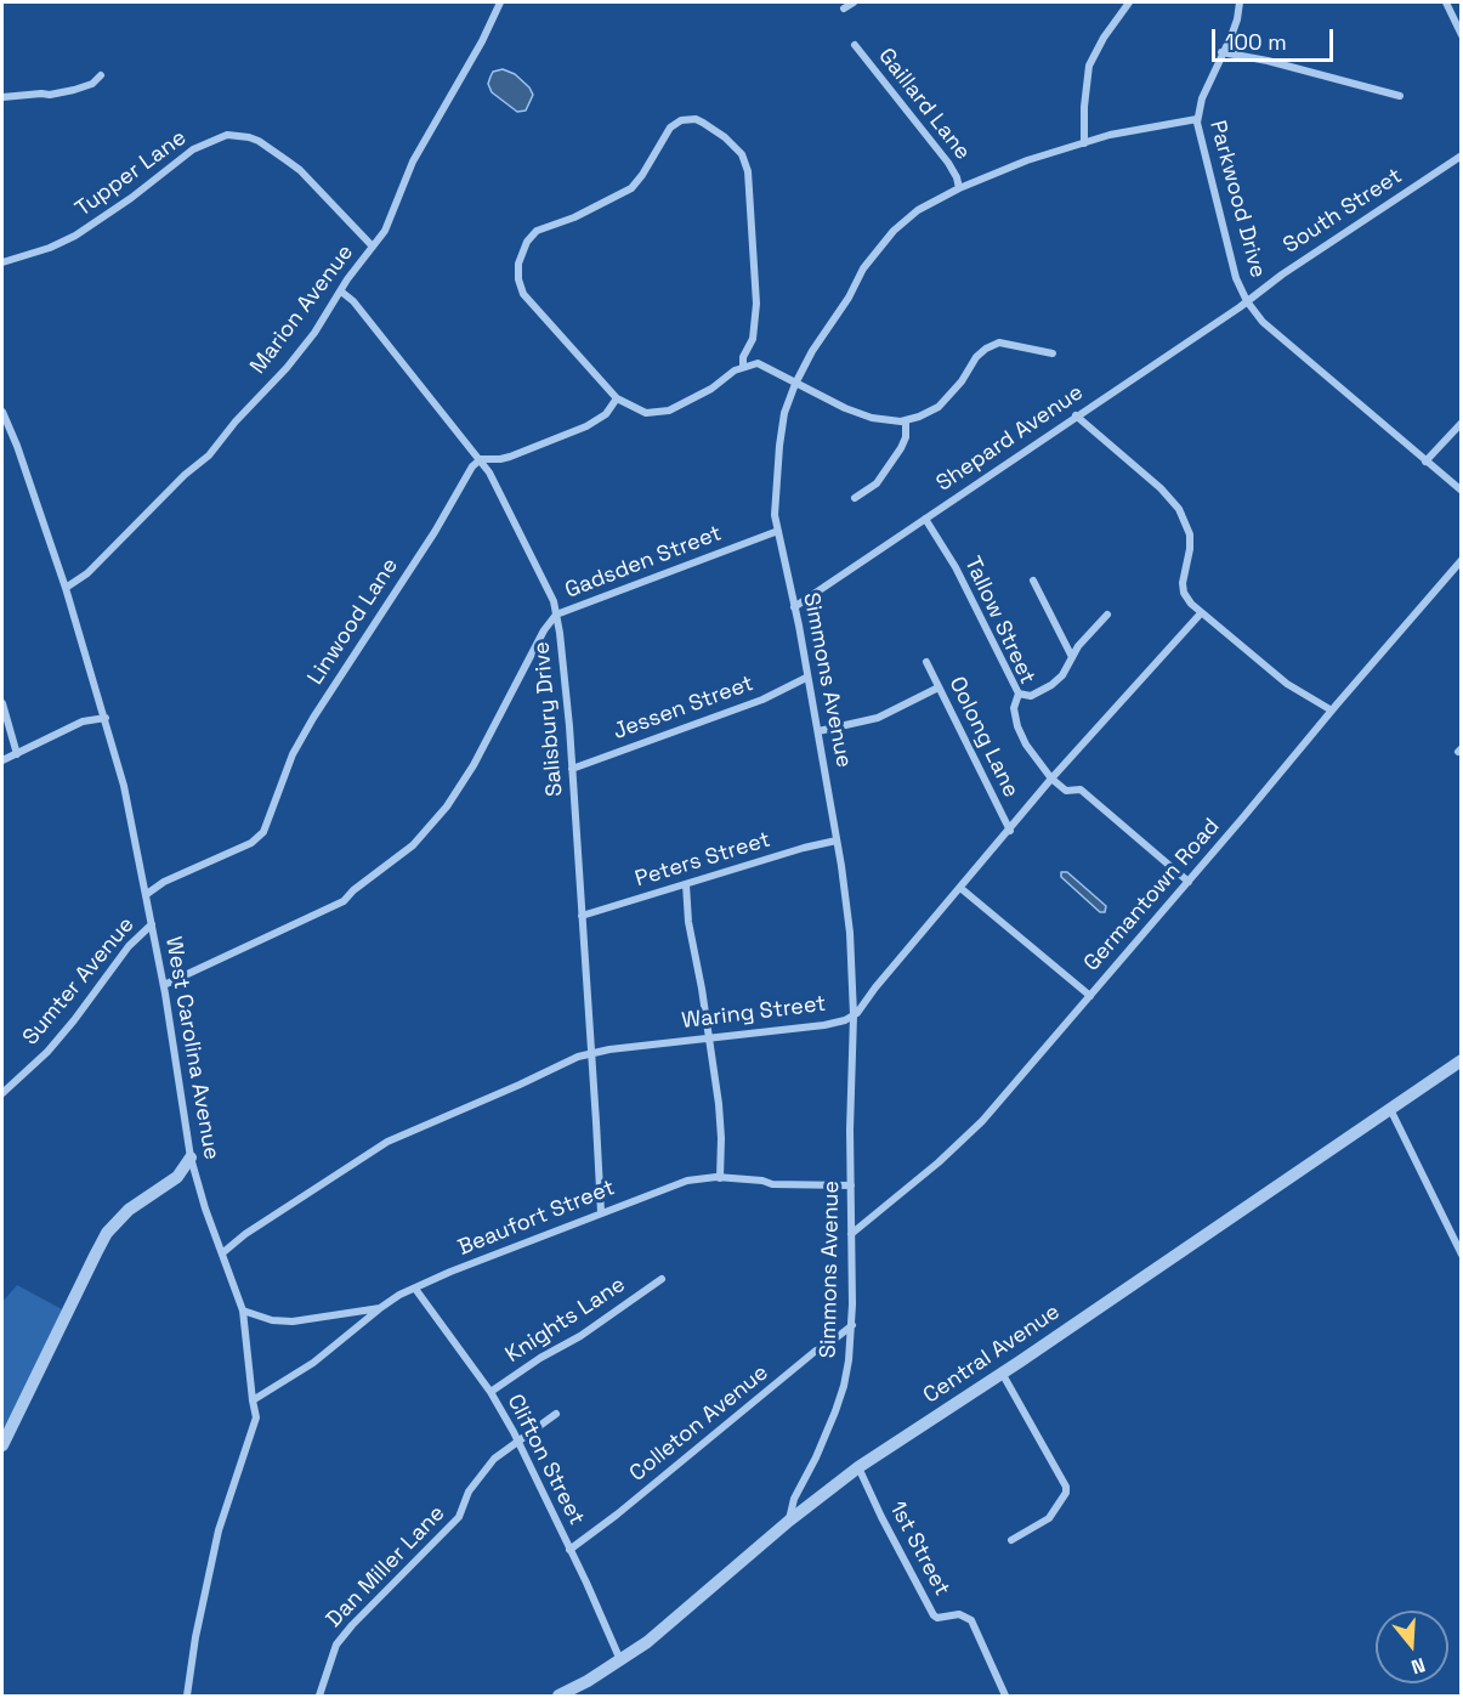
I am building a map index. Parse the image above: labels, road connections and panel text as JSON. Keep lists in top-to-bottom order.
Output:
{
  "streets": {
    "street": [
      "Gaillard Lane",
      "Tupper Lane",
      "Parkwood Drive",
      "South Street",
      "Marion Avenue",
      "Shepard Avenue",
      "Gadsden Street",
      "Tallow Street",
      "Linwood Lane",
      "Simmons Avenue",
      "Jessen Street",
      "Salisbury Drive",
      "Oolong Lane",
      "Peters Street",
      "Germantown Road",
      "Sumter Avenue",
      "Waring Street",
      "West Carolina Avenue",
      "Beaufort Street",
      "Knights Lane",
      "Central Avenue",
      "Colleton Avenue",
      "Clifton Street",
      "1st Street",
      "Dan Miller Lane"
    ]
  },
  "crossings": [
    ["Gaillard Lane", "Simmons Avenue"],
    ["Tupper Lane", "Marion Avenue"],
    ["Parkwood Drive", "South Street"],
    ["Parkwood Drive", "Shepard Avenue"],
    ["Parkwood Drive", "Simmons Avenue"],
    ["South Street", "Shepard Avenue"],
    ["Marion Avenue", "Salisbury Drive"],
    ["Marion Avenue", "West Carolina Avenue"],
    ["Shepard Avenue", "Tallow Street"],
    ["Shepard Avenue", "Simmons Avenue"],
    ["Gadsden Street", "Simmons Avenue"],
    ["Gadsden Street", "Salisbury Drive"],
    ["Gadsden Street", "West Carolina Avenue"],
    ["Tallow Street", "Waring Street"],
    ["Linwood Lane", "Salisbury Drive"],
    ["Linwood Lane", "West Carolina Avenue"],
    ["Simmons Avenue", "Jessen Street"],
    ["Simmons Avenue", "Peters Street"],
    ["Simmons Avenue", "Germantown Road"],
    ["Simmons Avenue", "Waring Street"],
    ["Simmons Avenue", "Beaufort Street"],
    ["Simmons Avenue", "Central Avenue"],
    ["Simmons Avenue", "Colleton Avenue"],
    ["Jessen Street", "Salisbury Drive"],
    ["Salisbury Drive", "Peters Street"],
    ["Salisbury Drive", "Waring Street"],
    ["Salisbury Drive", "Beaufort Street"],
    ["Oolong Lane", "Waring Street"],
    ["Sumter Avenue", "West Carolina Avenue"],
    ["Waring Street", "West Carolina Avenue"],
    ["West Carolina Avenue", "Beaufort Street"],
    ["Beaufort Street", "Clifton Street"],
    ["Knights Lane", "Clifton Street"],
    ["Central Avenue", "Clifton Street"],
    ["Central Avenue", "1st Street"],
    ["Colleton Avenue", "Clifton Street"],
    ["Clifton Street", "Dan Miller Lane"]
  ],
  "scale_bar": "100 m",
  "north": "bottom"
}
